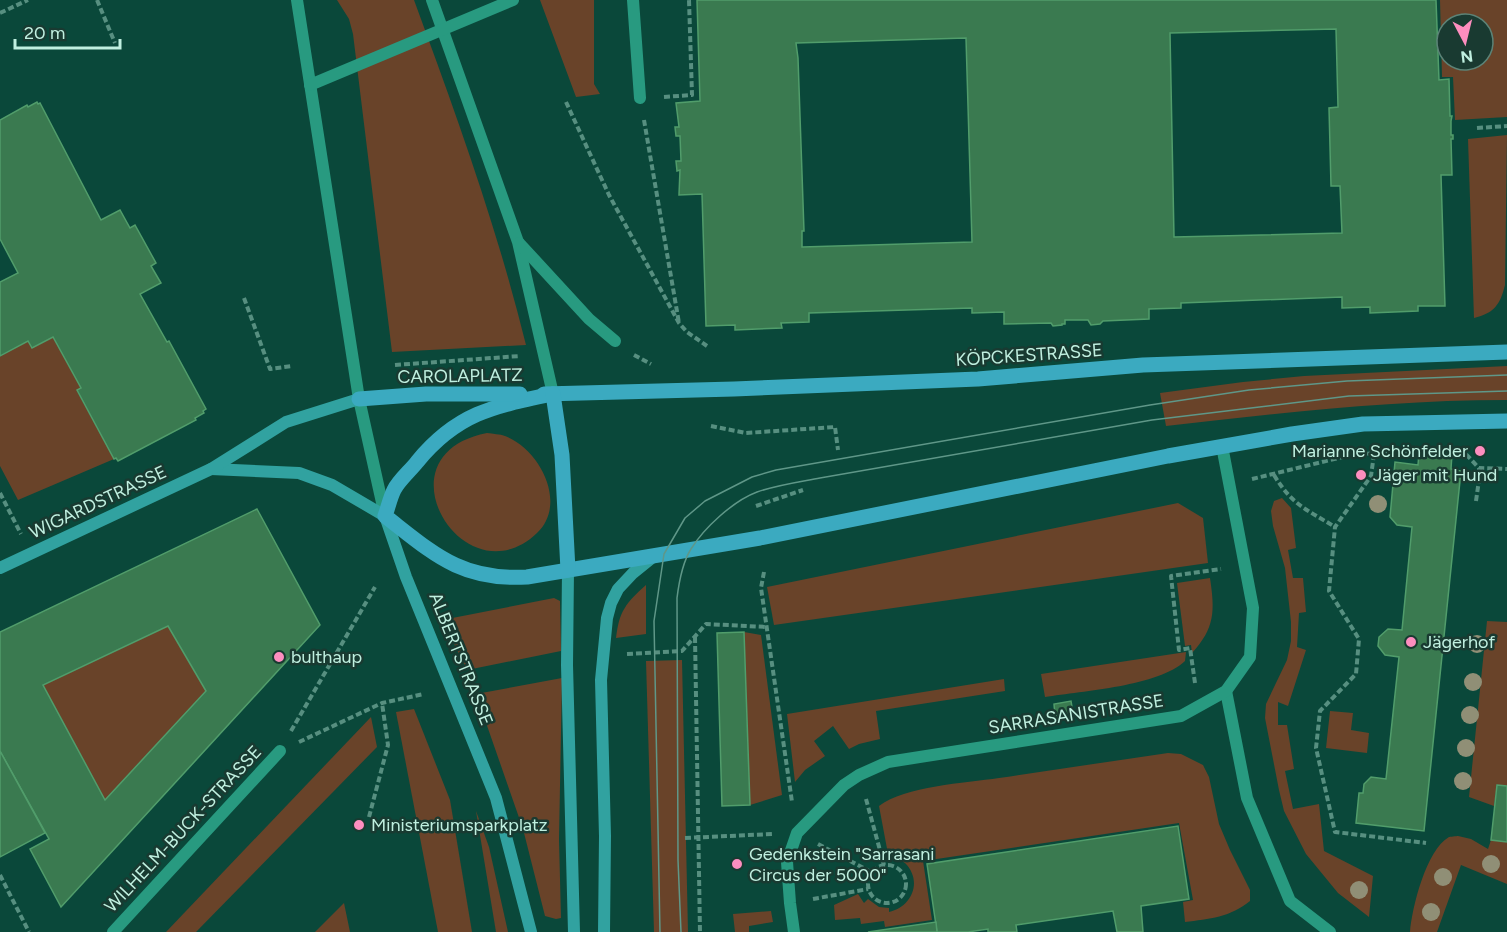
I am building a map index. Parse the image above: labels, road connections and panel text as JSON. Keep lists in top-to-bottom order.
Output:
{
  "streets": {
    "main road": [
      "KÖPCKESTRASSE",
      "CAROLAPLATZ",
      "WIGARDSTRASSE",
      "ALBERTSTRASSE"
    ],
    "street": ["SARRASANISTRASSE", "WILHELM-BUCK-STRASSE"]
  },
  "crossings": [
    ["KÖPCKESTRASSE", "CAROLAPLATZ"],
    ["CAROLAPLATZ", "WIGARDSTRASSE"],
    ["CAROLAPLATZ", "ALBERTSTRASSE"],
    ["WIGARDSTRASSE", "ALBERTSTRASSE"]
  ],
  "places": [
    "Marianne Schönfelder",
    "Jäger mit Hund",
    "Jägerhof",
    "bulthaup",
    "Ministeriumsparkplatz",
    "Gedenkstein \"Sarrasani Circus der 5000\""
  ],
  "scale_bar": "20 m",
  "north": "bottom"
}
